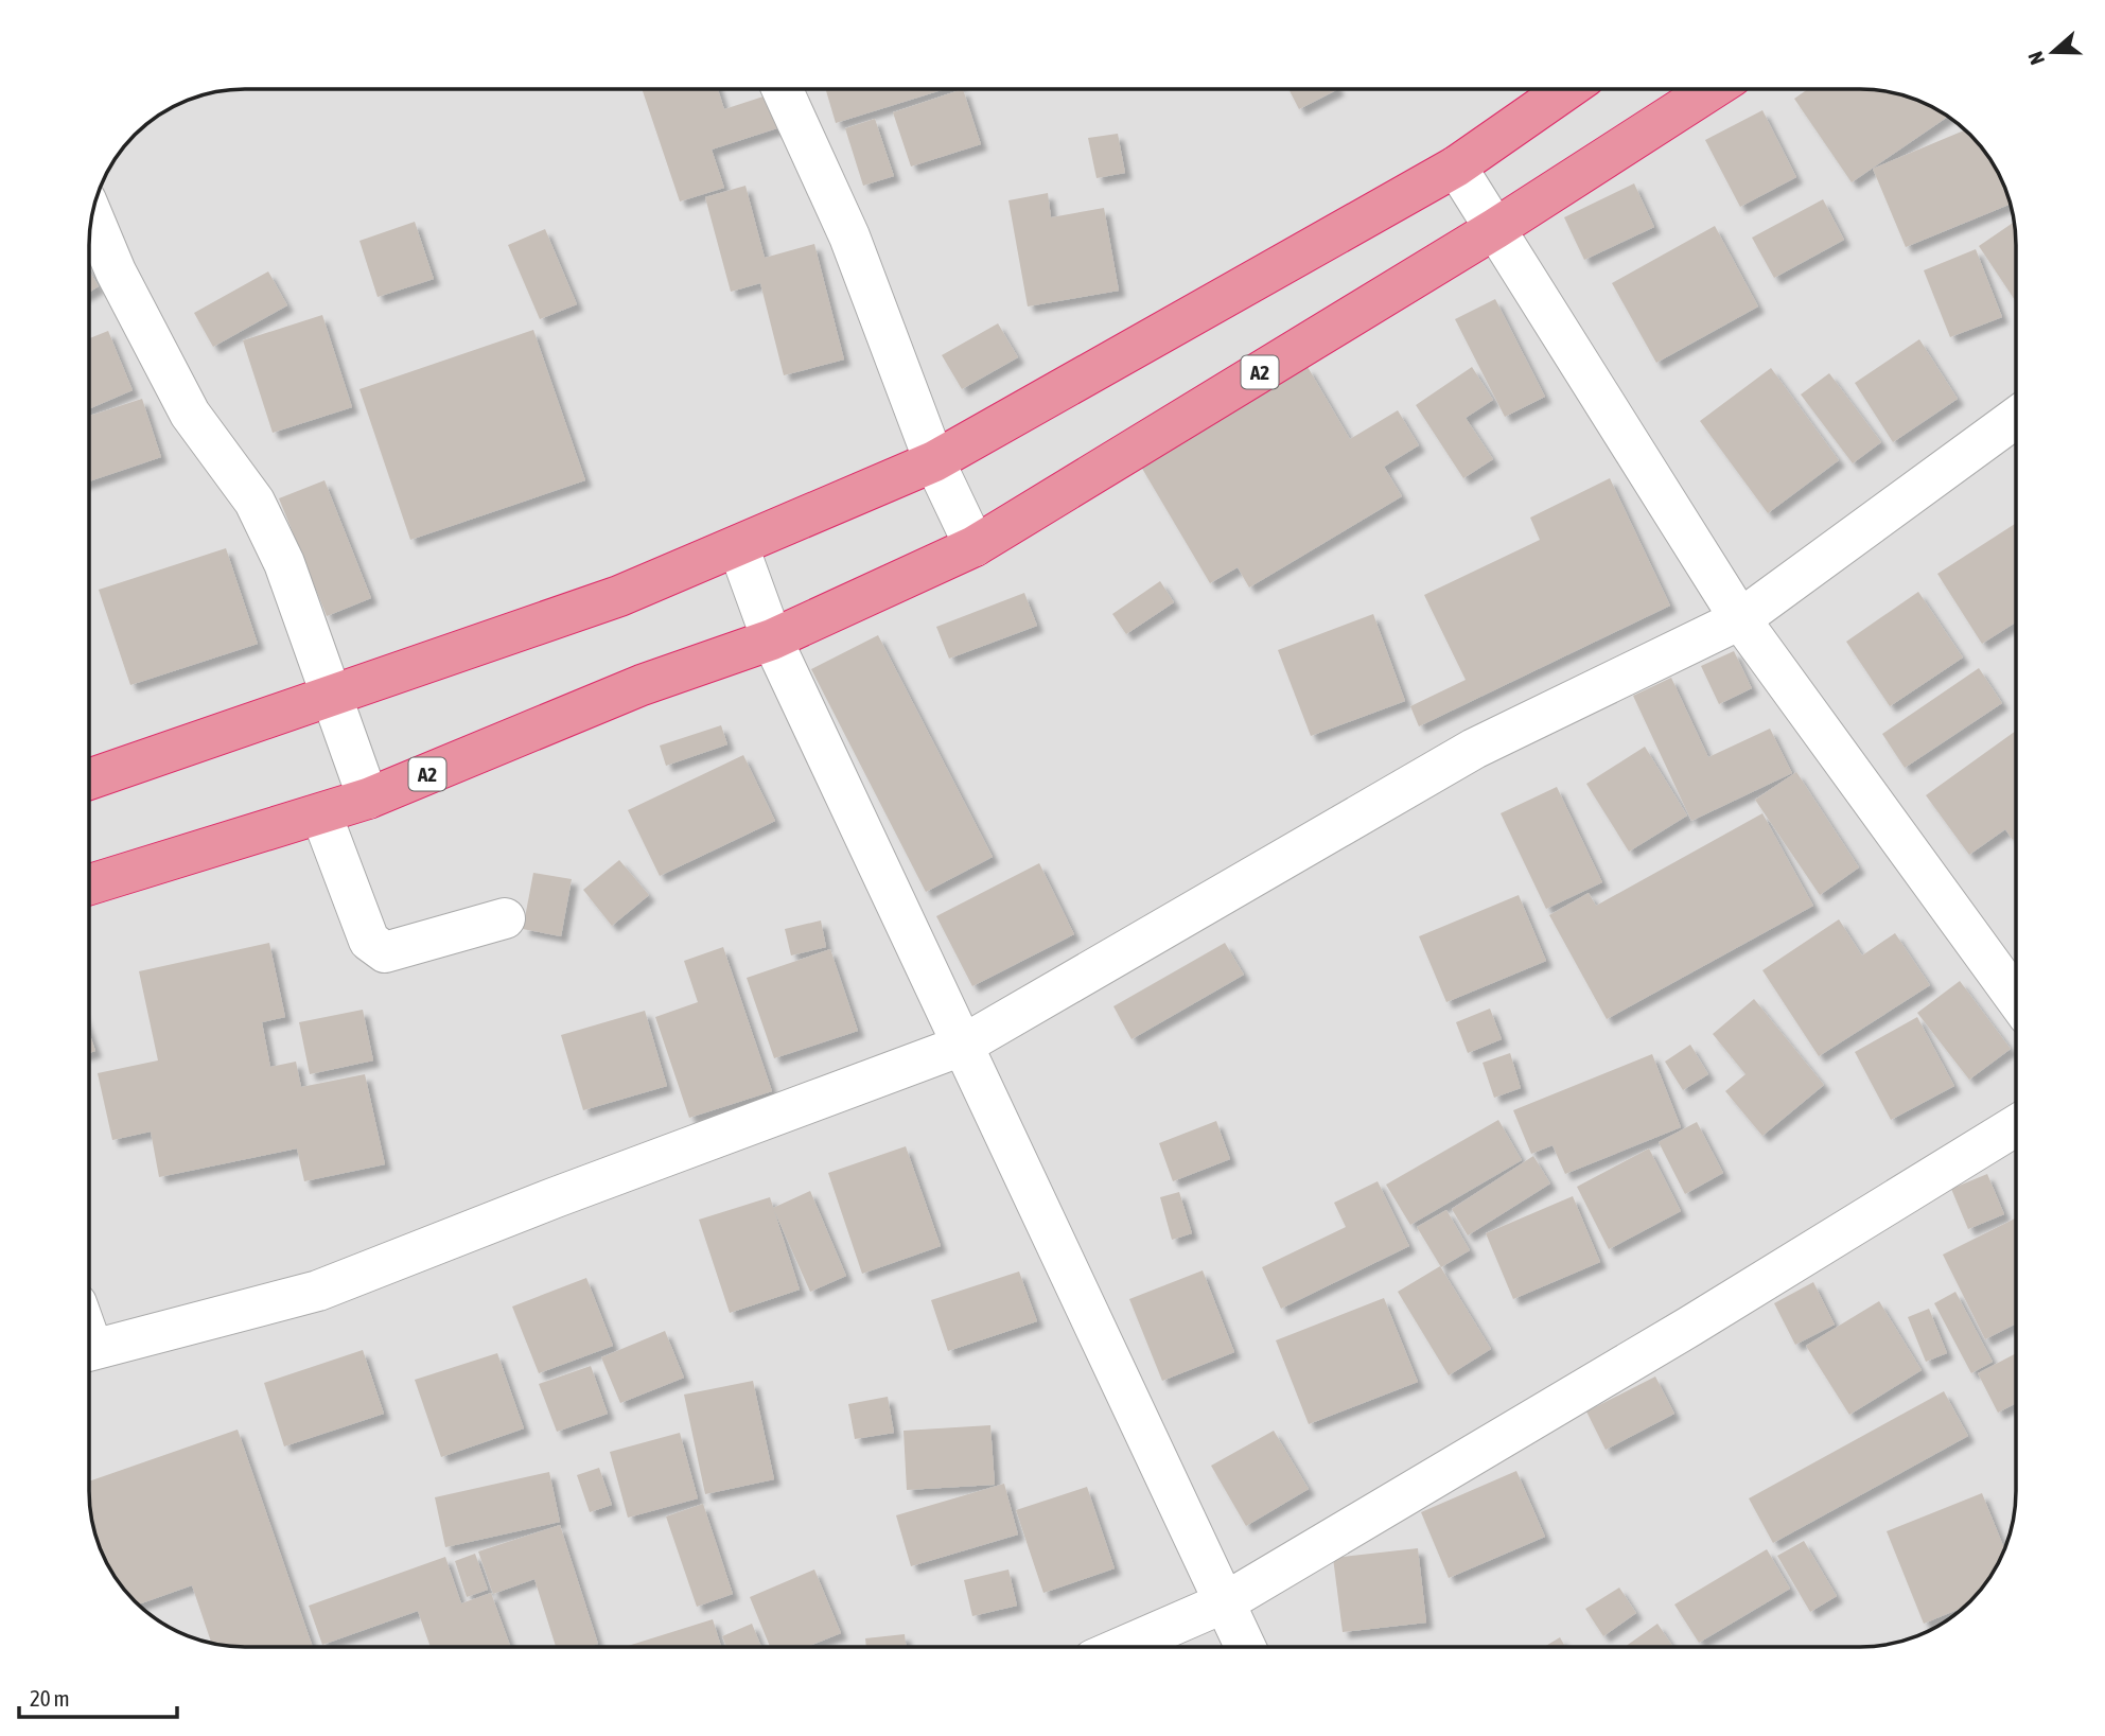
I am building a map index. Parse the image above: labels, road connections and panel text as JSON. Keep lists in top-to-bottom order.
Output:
{
  "streets": {
    "highway": ["A2"]
  },
  "scale_bar": "20 m",
  "north": "left"
}
